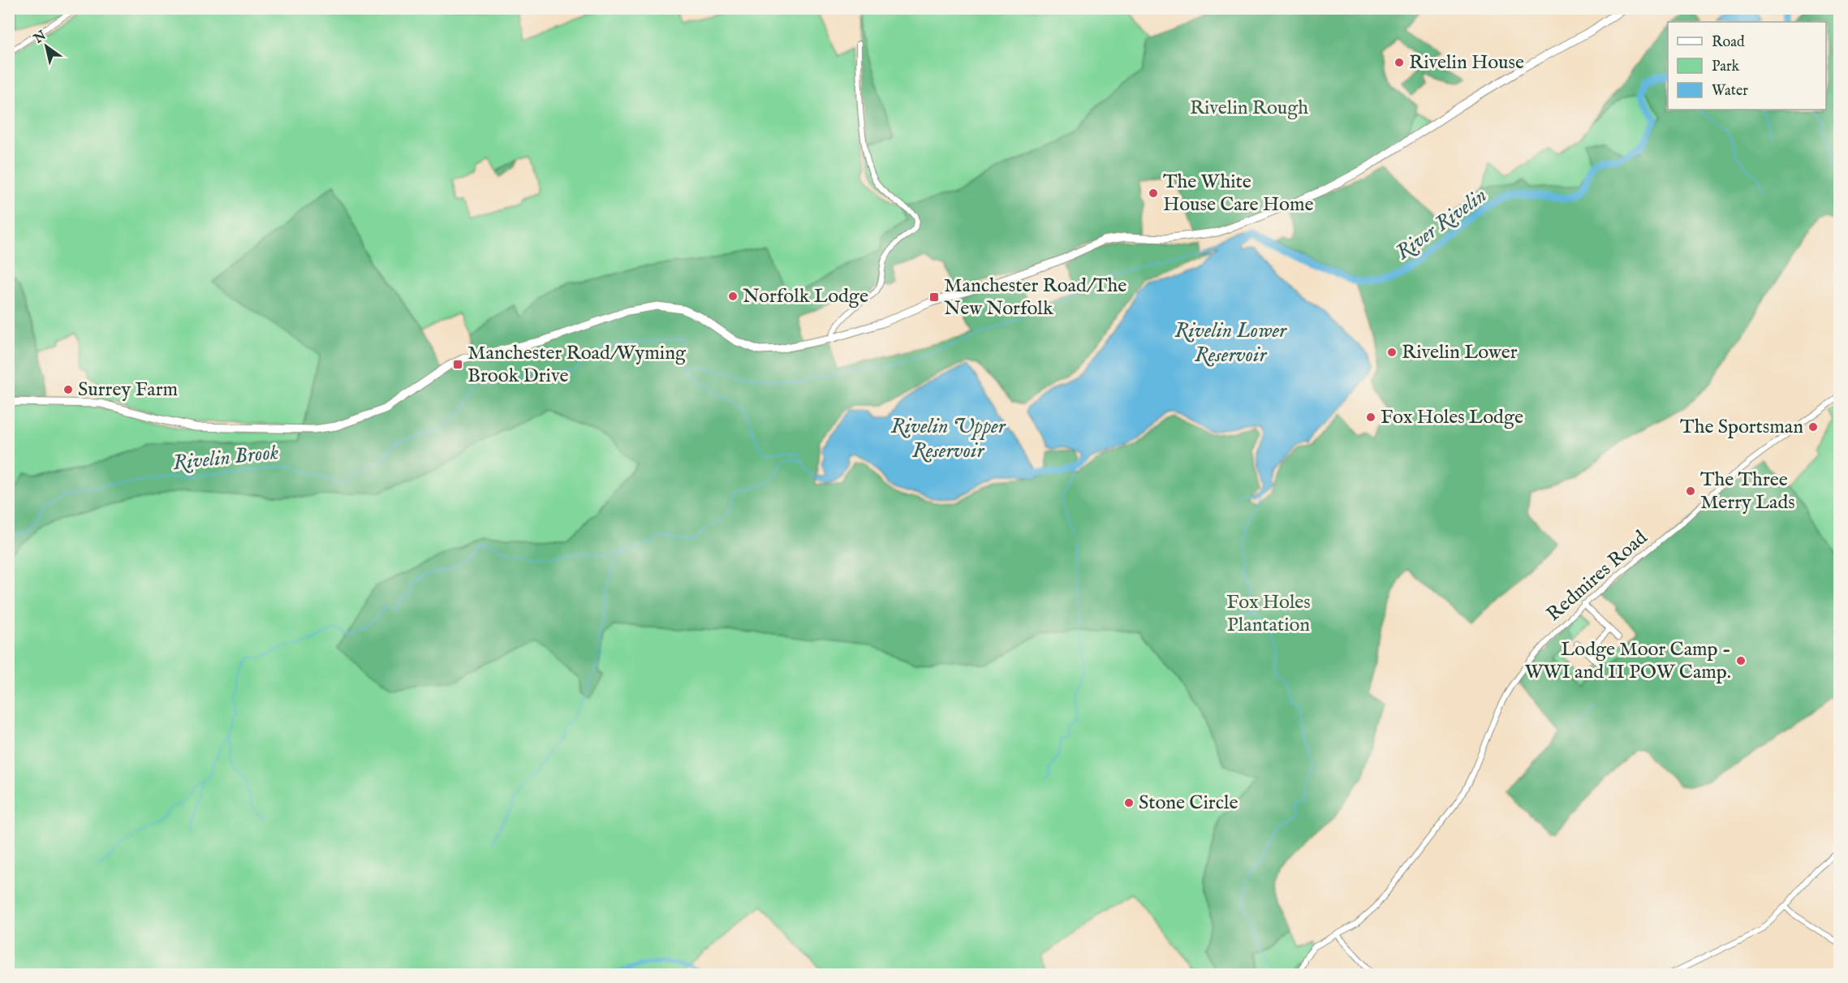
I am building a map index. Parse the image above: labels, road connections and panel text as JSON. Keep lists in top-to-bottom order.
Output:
{
  "streets": {
    "street": ["Redmires Road"]
  },
  "water": [
    "River Rivelin",
    "Rivelin Lower Reservoir",
    "Rivelin Upper Reservoir",
    "Rivelin Brook"
  ],
  "parks": ["Rivelin Rough", "Fox Holes Plantation"],
  "places": {
    "other": [
      "Rivelin House",
      "The White House Care Home",
      "Norfolk Lodge",
      "Rivelin Lower",
      "Surrey Farm",
      "Fox Holes Lodge",
      "The Sportsman",
      "The Three Merry Lads",
      "Lodge Moor Camp - WWI and II POW Camp.",
      "Stone Circle"
    ],
    "transit": ["Manchester Road/The New Norfolk", "Manchester Road/Wyming Brook Drive"]
  },
  "legend": ["Road", "Park", "Water"],
  "north": "top left"
}
